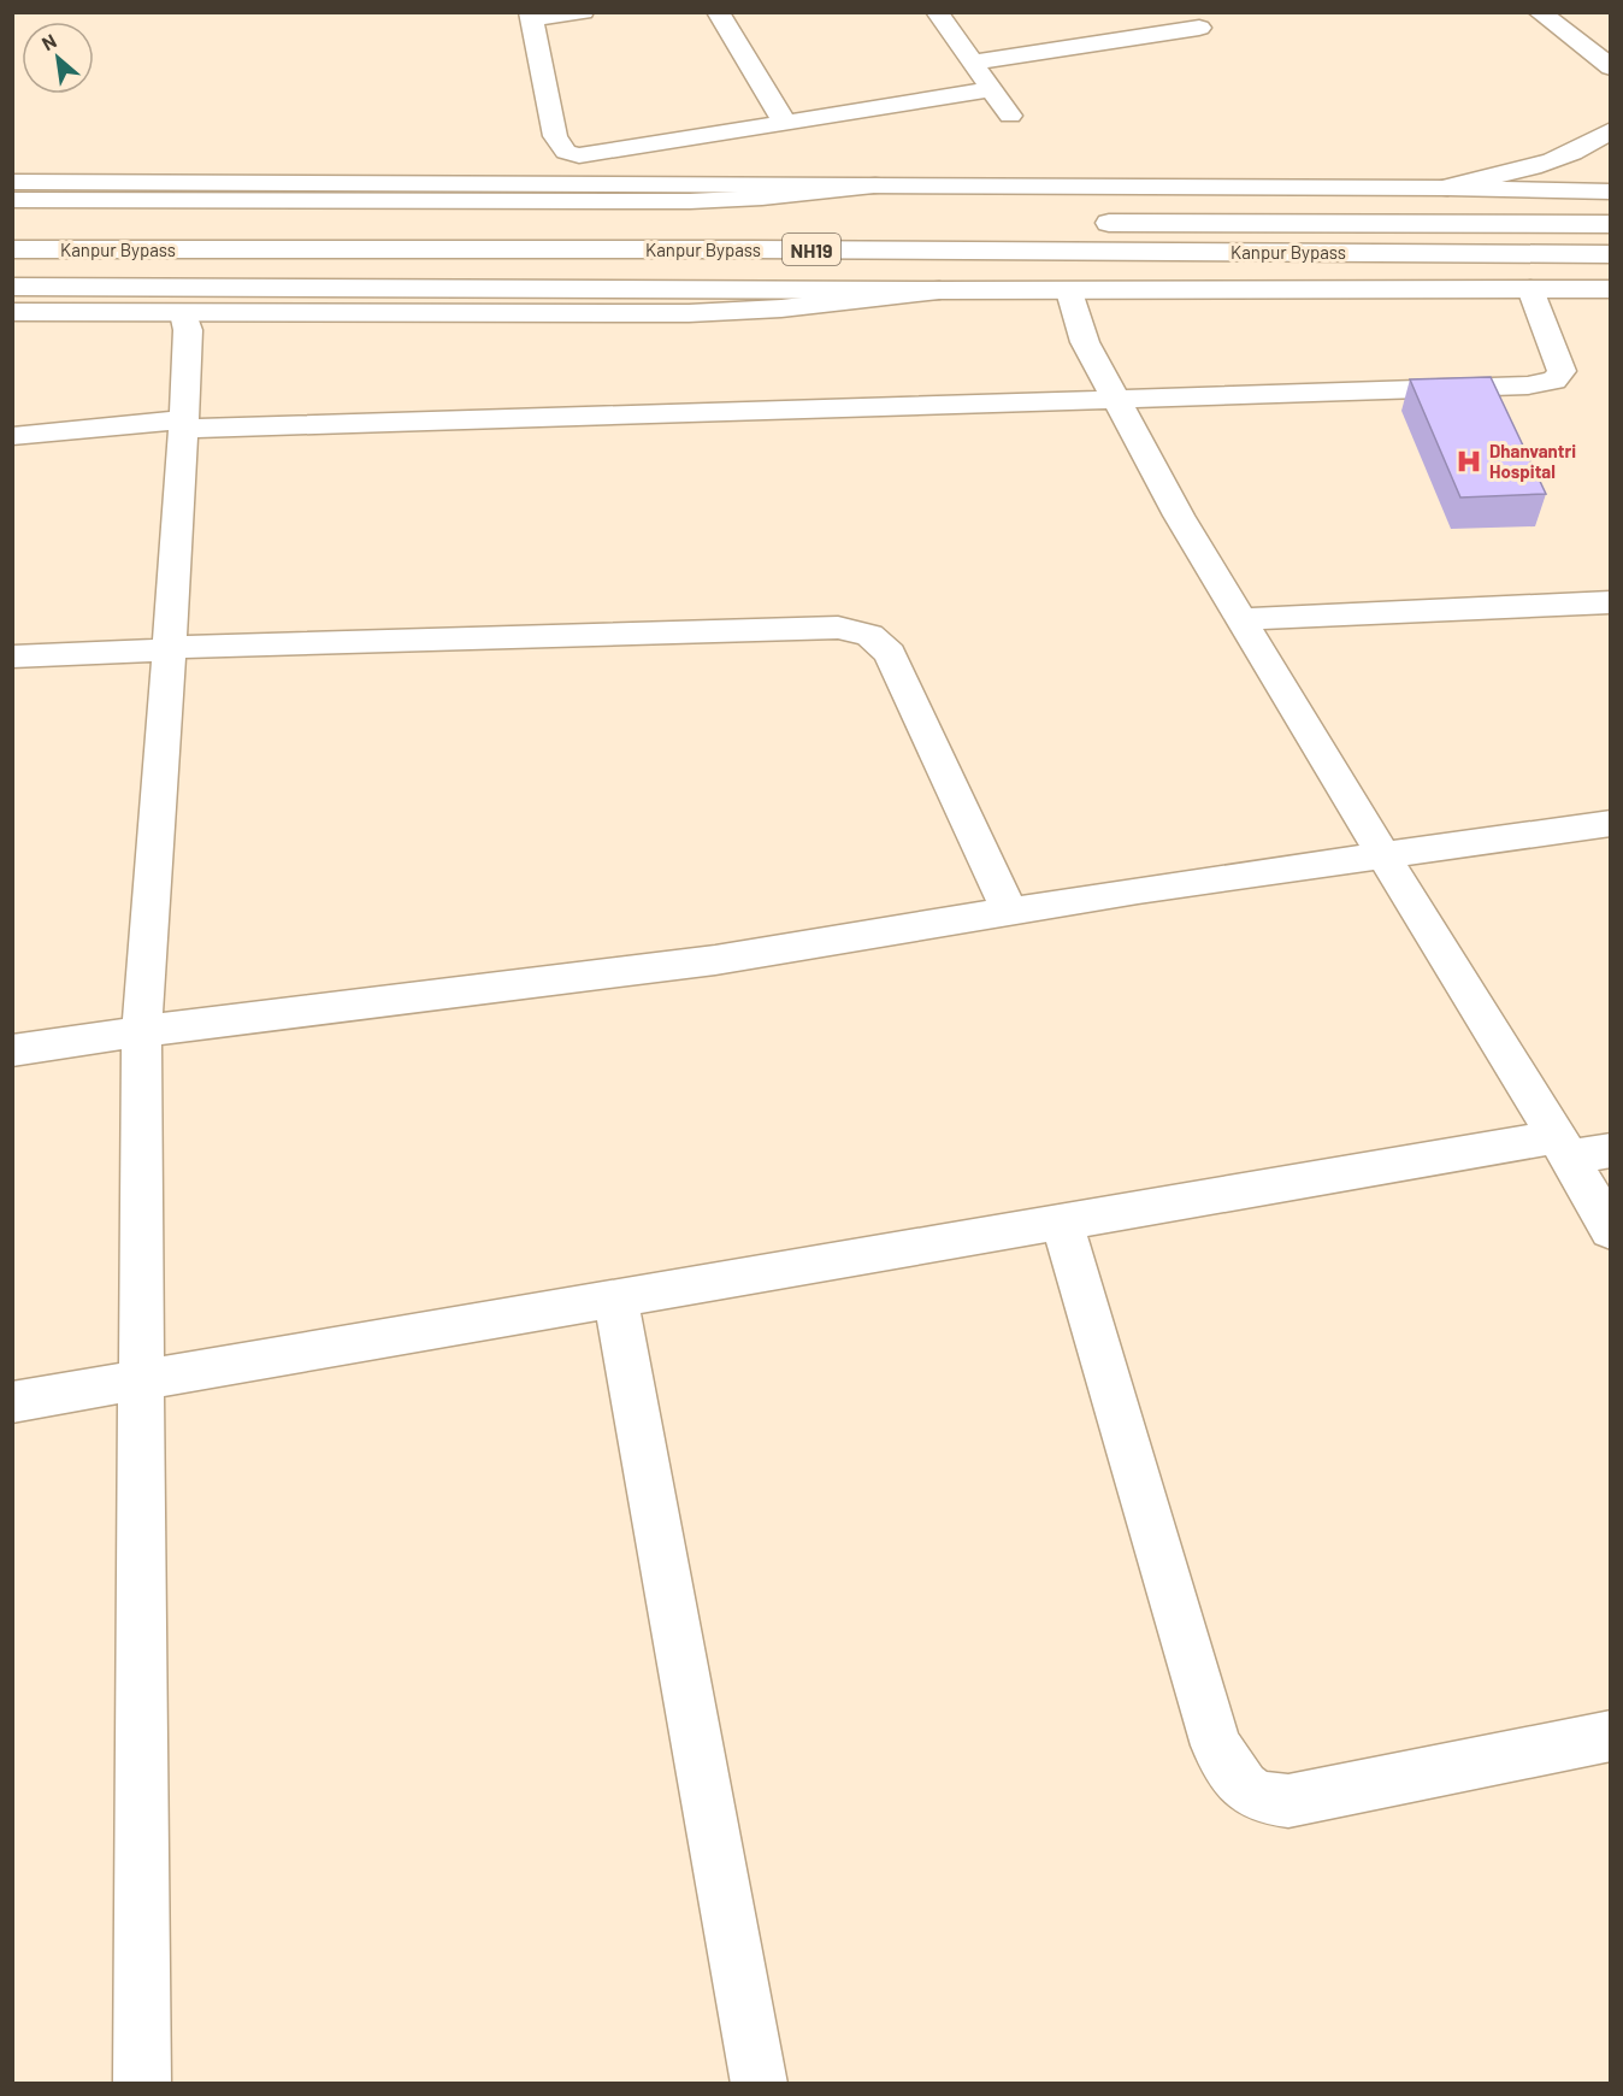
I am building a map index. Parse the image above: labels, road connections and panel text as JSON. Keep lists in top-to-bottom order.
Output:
{
  "streets": {
    "main road": ["Kanpur Bypass", "NH19"]
  },
  "places": {
    "hospital": ["Dhanvantri Hospital"]
  },
  "north": "top left"
}
